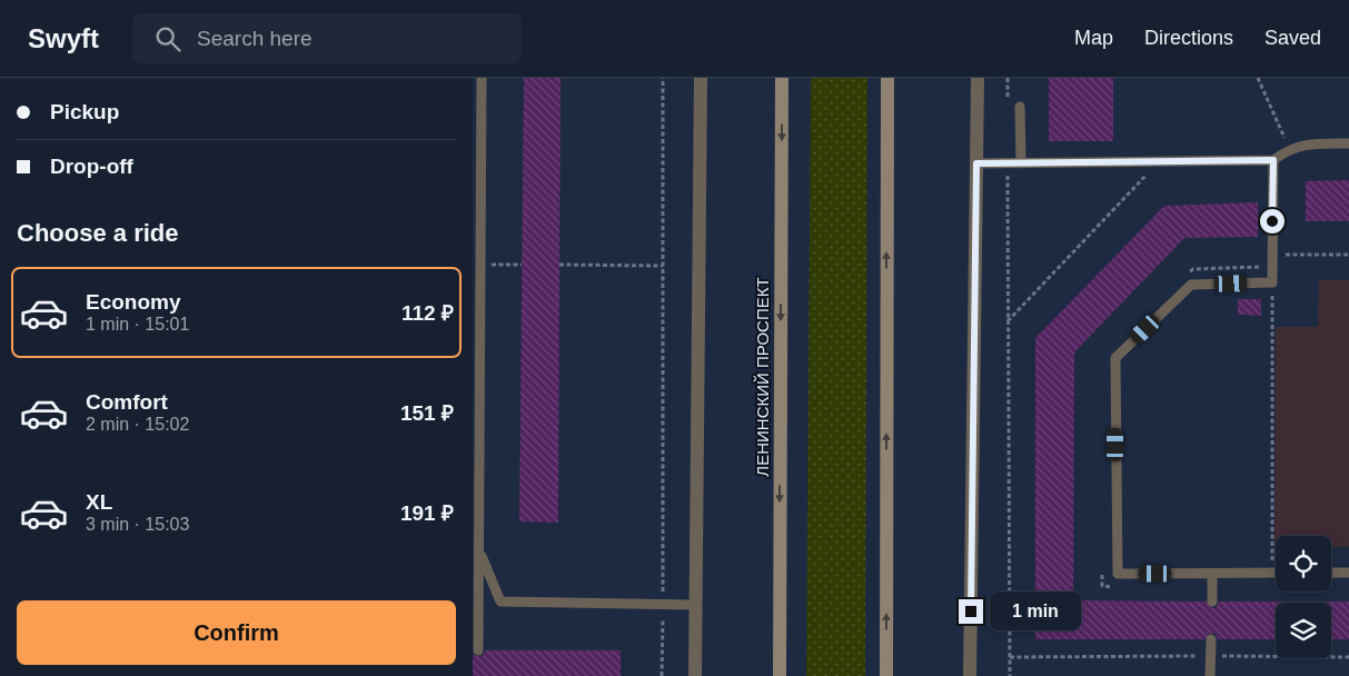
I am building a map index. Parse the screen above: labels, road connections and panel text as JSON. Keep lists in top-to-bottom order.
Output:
{
  "streets": {
    "main road": ["ЛЕНИНСКИЙ ПРОСПЕКТ"]
  },
  "page": {
    "header": "Swyft",
    "search": "Search here",
    "nav": ["Map", "Directions", "Saved"],
    "banner": ["Pickup", "Drop-off"],
    "heading": "Choose a ride",
    "list": [
      {
        "name": "Economy",
        "note": "1 min · 15:01",
        "value": "112 ₽"
      },
      {
        "name": "Comfort",
        "note": "2 min · 15:02",
        "value": "151 ₽"
      },
      {
        "name": "XL",
        "note": "3 min · 15:03",
        "value": "191 ₽"
      }
    ],
    "buttons": "Confirm",
    "bubble": "1 min"
  }
}
